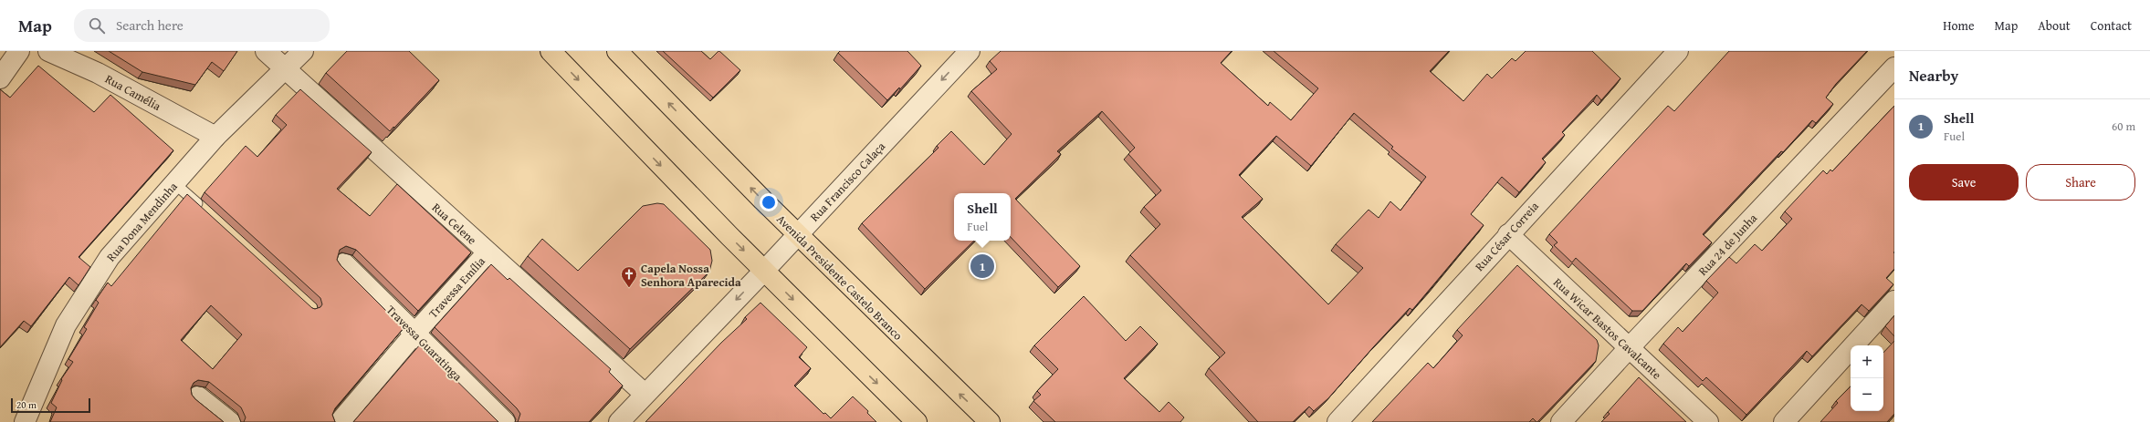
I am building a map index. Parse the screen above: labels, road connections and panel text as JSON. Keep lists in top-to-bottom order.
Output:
{
  "streets": {
    "main road": ["Avenida Presidente Castelo Branco"],
    "street": [
      "Rua Camélia",
      "Rua Francisco Calaça",
      "Rua Dona Mendinha",
      "Rua Celene",
      "Rua César Correia",
      "Rua 24 de Junha",
      "Travessa Emília",
      "Rua Wicar Bastos Cavalcante",
      "Travessa Guaratinga"
    ]
  },
  "crossings": [
    ["Rua Camélia", "Rua Dona Mendinha"],
    ["Rua Francisco Calaça", "Rua Celene"],
    ["Rua Francisco Calaça", "Avenida Presidente Castelo Branco"],
    ["Rua Dona Mendinha", "Rua Celene"],
    ["Rua Celene", "Travessa Emília"],
    ["Rua César Correia", "Rua Wicar Bastos Cavalcante"],
    ["Rua 24 de Junha", "Rua Wicar Bastos Cavalcante"],
    ["Travessa Emília", "Travessa Guaratinga"]
  ],
  "one_way": ["Rua Francisco Calaça"],
  "places": {
    "church": ["Capela Nossa Senhora Aparecida"]
  },
  "scale_bar": "20 m",
  "page": {
    "header": "Map",
    "search": "Search here",
    "nav": [
      "Home",
      "Map",
      "About",
      "Contact"
    ],
    "heading": "Nearby",
    "list": [
      {
        "mark": "1",
        "name": "Shell",
        "note": "Fuel",
        "value": "60 m"
      }
    ],
    "buttons": ["Save", "Share"],
    "popup": ["Shell", "Fuel"],
    "pins": "1",
    "map_buttons": ["+", "−"],
    "scale": "20 m"
  }
}
